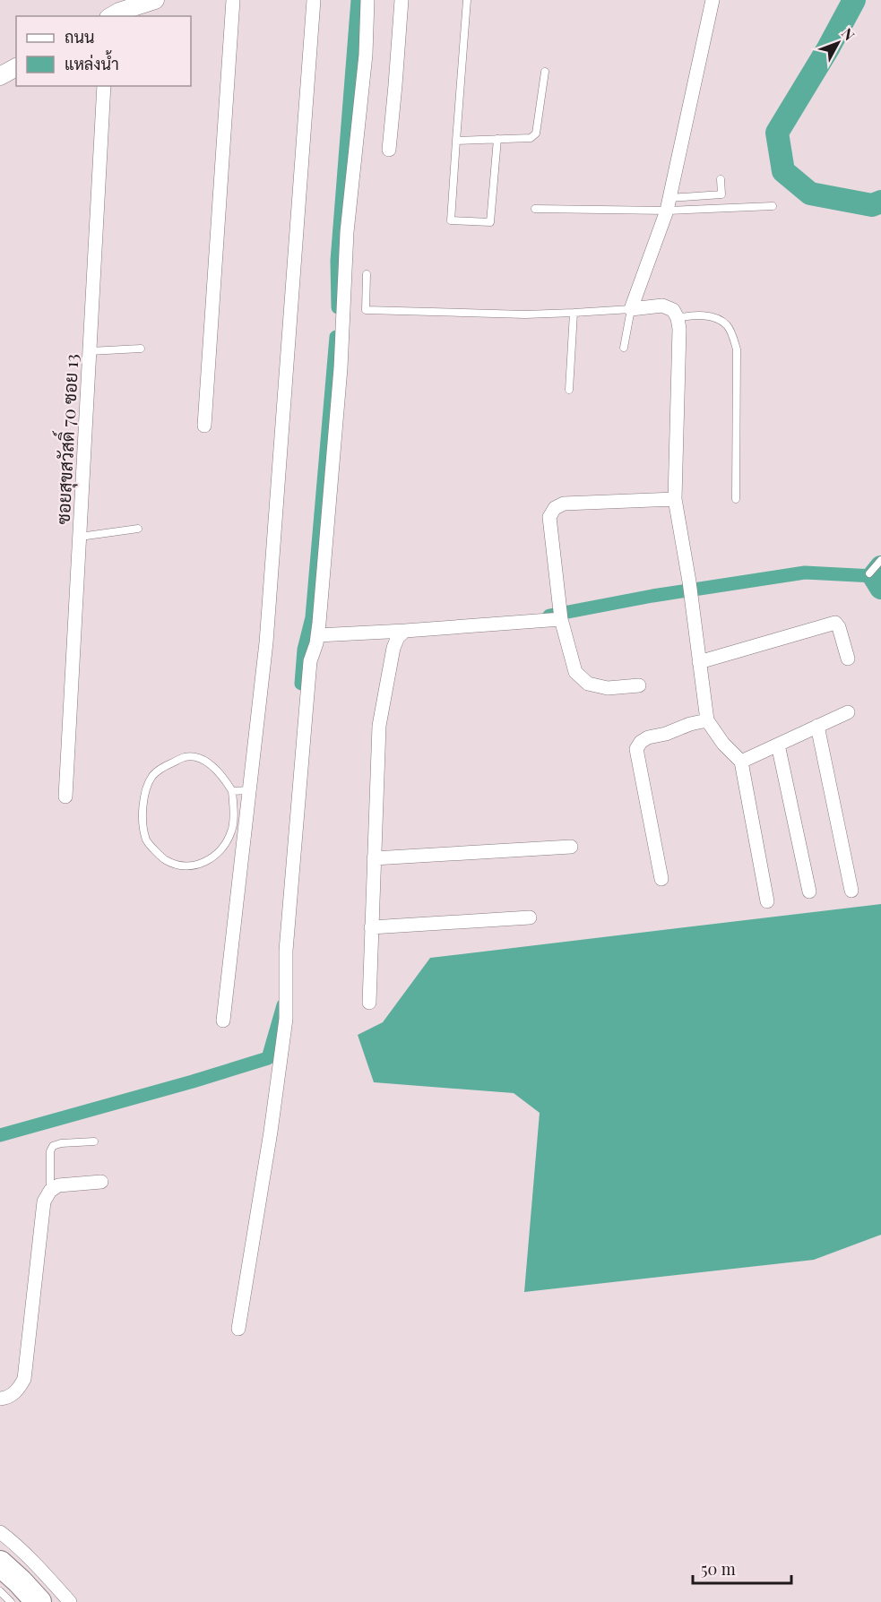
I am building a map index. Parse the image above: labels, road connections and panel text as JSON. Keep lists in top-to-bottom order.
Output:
{
  "streets": {
    "street": ["ซอยสุขสวัสดิ์ 70 ซอย 13"]
  },
  "legend": ["ถนน", "แหล่งน้ำ"],
  "scale_bar": "50 m",
  "north": "top right"
}
